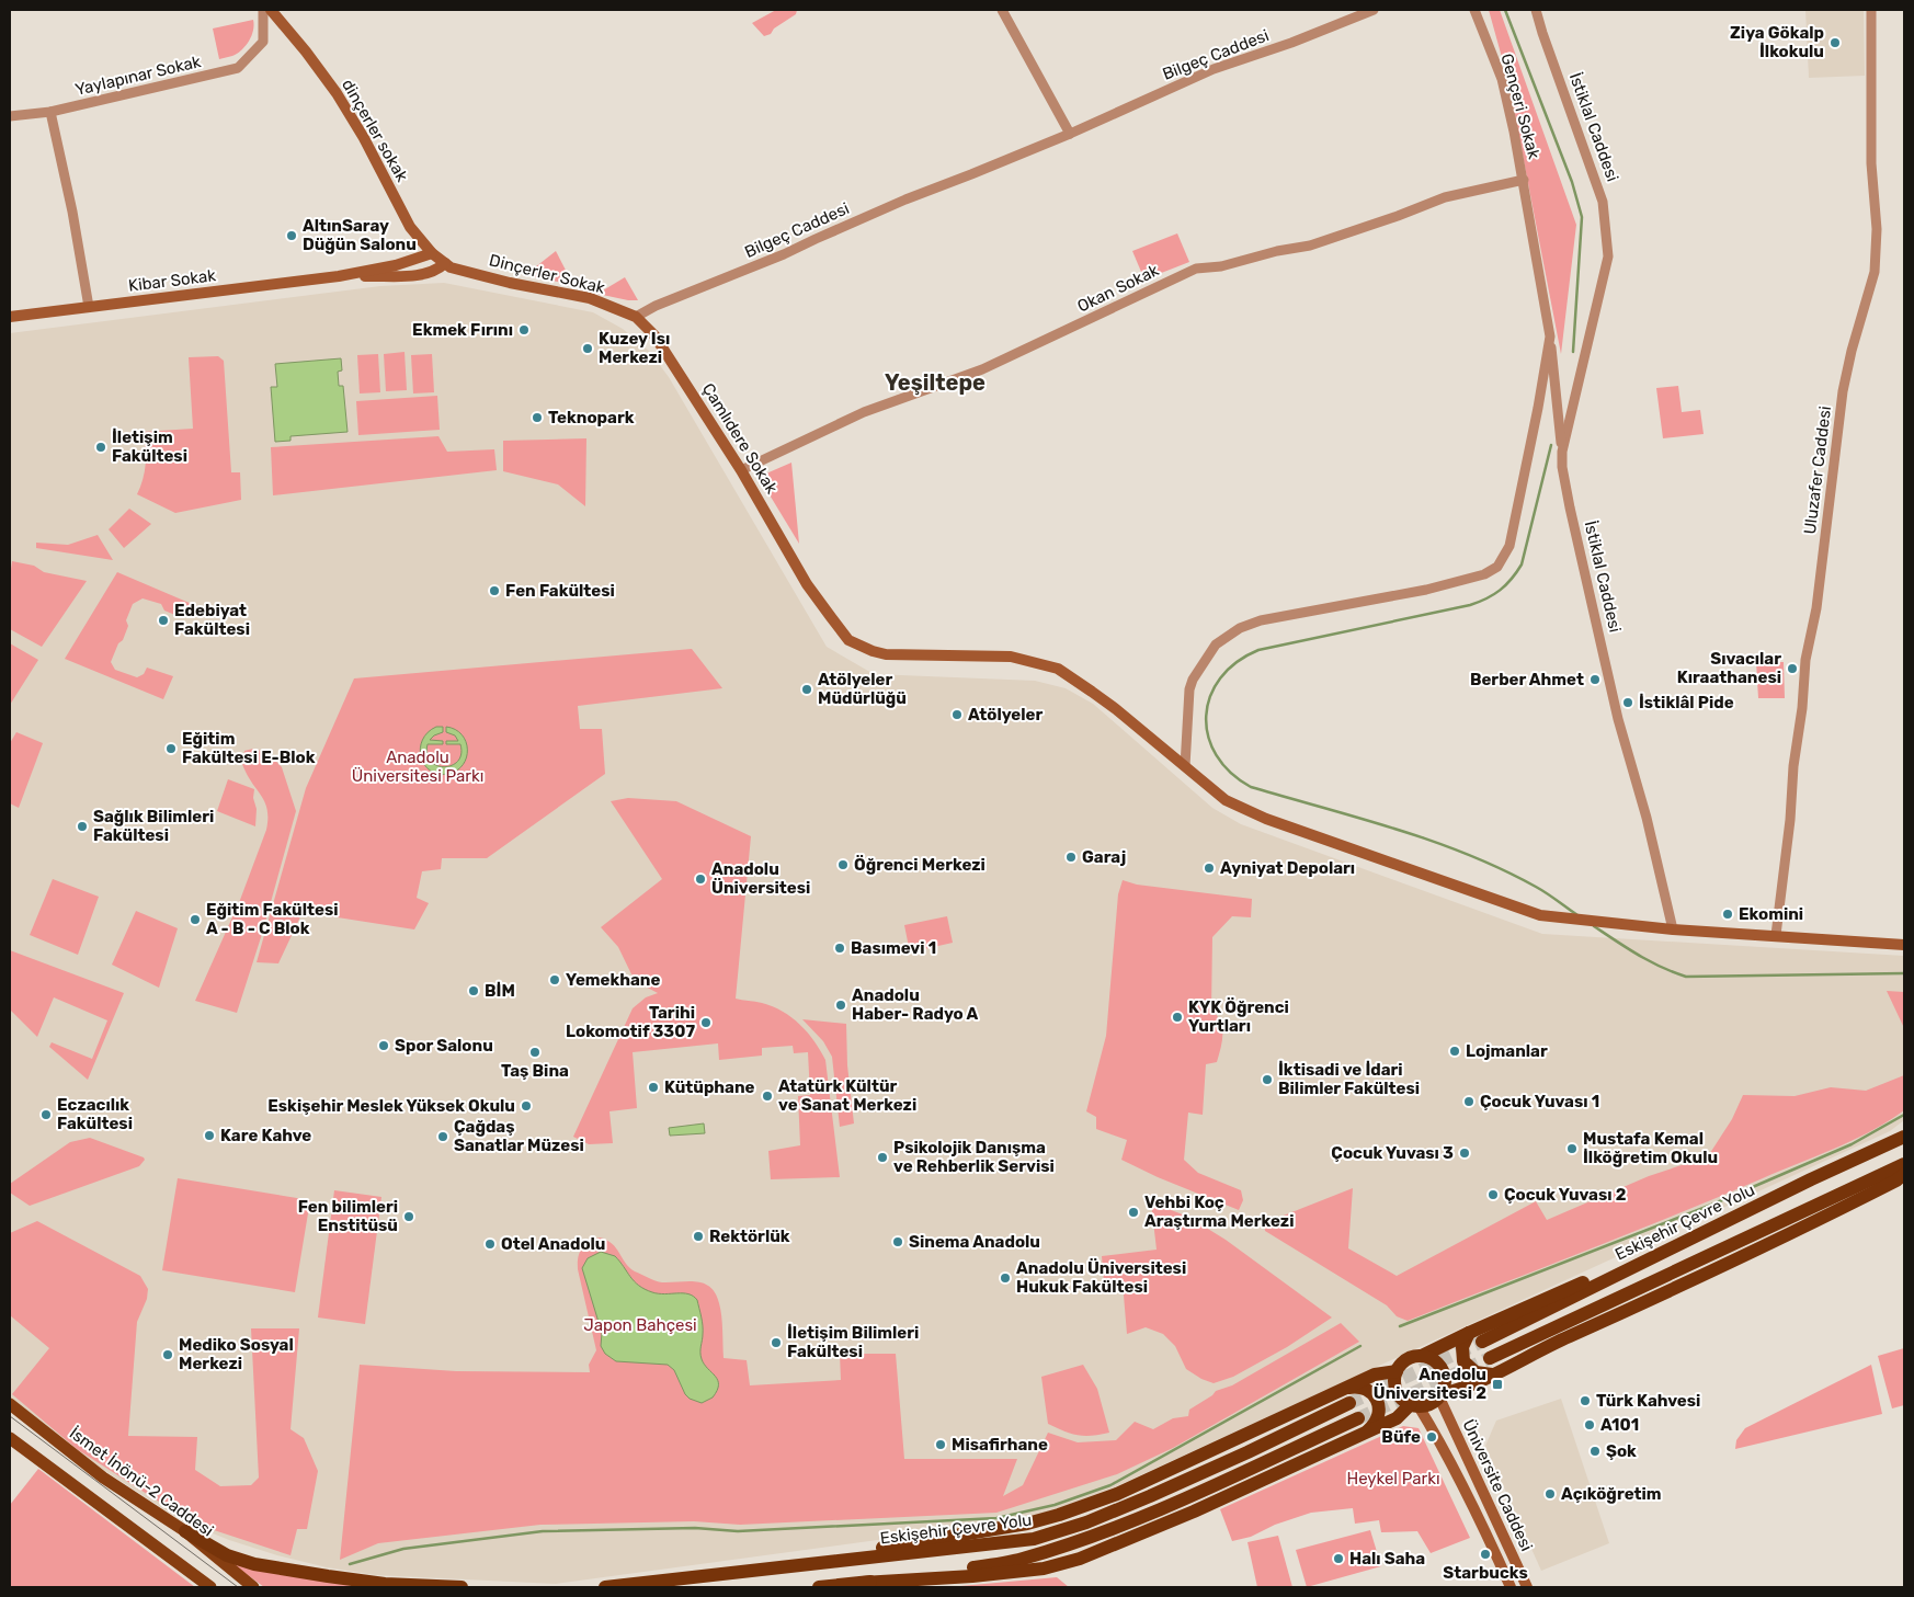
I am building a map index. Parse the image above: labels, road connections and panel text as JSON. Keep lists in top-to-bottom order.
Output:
{
  "streets": {
    "highway": ["Eskişehir Çevre Yolu"],
    "main road": [
      "dinçerler sokak",
      "Dinçerler Sokak",
      "Kibar Sokak",
      "Çamlıdere Sokak",
      "İsmet İnönü-2 Caddesi",
      "Üniversite Caddesi"
    ],
    "street": [
      "Bilgeç Caddesi",
      "Yaylapınar Sokak",
      "Gençeri Sokak",
      "İstiklal Caddesi",
      "Okan Sokak",
      "Uluzafer Caddesi"
    ]
  },
  "crossings": [
    ["Bilgeç Caddesi", "Dinçerler Sokak"],
    ["Bilgeç Caddesi", "Çamlıdere Sokak"],
    ["Gençeri Sokak", "İstiklal Caddesi"],
    ["Gençeri Sokak", "Okan Sokak"],
    ["İstiklal Caddesi", "Çamlıdere Sokak"],
    ["dinçerler sokak", "Dinçerler Sokak"],
    ["Dinçerler Sokak", "Çamlıdere Sokak"],
    ["Okan Sokak", "Çamlıdere Sokak"]
  ],
  "districts": ["Yeşiltepe"],
  "parks": ["Anadolu Üniversitesi Parkı", "Japon Bahçesi", "Heykel Parkı"],
  "places": {
    "other": [
      "Ziya Gökalp İlkokulu",
      "AltınSaray Düğün Salonu",
      "Ekmek Fırını",
      "Kuzey Isı Merkezi",
      "Teknopark",
      "İletişim Fakültesi",
      "Fen Fakültesi",
      "Edebiyat Fakültesi",
      "Sıvacılar Kıraathanesi",
      "Berber Ahmet",
      "Atölyeler Müdürlüğü",
      "İstiklâl Pide",
      "Atölyeler",
      "Eğitim Fakültesi E-Blok",
      "Sağlık Bilimleri Fakültesi",
      "Garaj",
      "Öğrenci Merkezi",
      "Ayniyat Depoları",
      "Anadolu Üniversitesi",
      "Ekomini",
      "Eğitim Fakültesi A - B - C Blok",
      "Basımevi 1",
      "Yemekhane",
      "BİM",
      "Anadolu Haber- Radyo A",
      "KYK Öğrenci Yurtları",
      "Tarihi Lokomotif 3307",
      "Spor Salonu",
      "Lojmanlar",
      "Taş Bina",
      "İktisadi ve İdari Bilimler Fakültesi",
      "Kütüphane",
      "Atatürk Kültür ve Sanat Merkezi",
      "Çocuk Yuvası 1",
      "Eskişehir Meslek Yüksek Okulu",
      "Eczacılık Fakültesi",
      "Kare Kahve",
      "Çağdaş Sanatlar Müzesi",
      "Mustafa Kemal İlköğretim Okulu",
      "Çocuk Yuvası 3",
      "Psikolojik Danışma ve Rehberlik Servisi",
      "Çocuk Yuvası 2",
      "Vehbi Koç Araştırma Merkezi",
      "Fen bilimleri Enstitüsü",
      "Rektörlük",
      "Sinema Anadolu",
      "Otel Anadolu",
      "Anadolu Üniversitesi Hukuk Fakültesi",
      "İletişim Bilimleri Fakültesi",
      "Mediko Sosyal Merkezi",
      "Türk Kahvesi",
      "A101",
      "Büfe",
      "Misafirhane",
      "Şok",
      "Açıköğretim",
      "Starbucks",
      "Halı Saha"
    ],
    "transit": ["Anedolu Üniversitesi 2"]
  }
}
